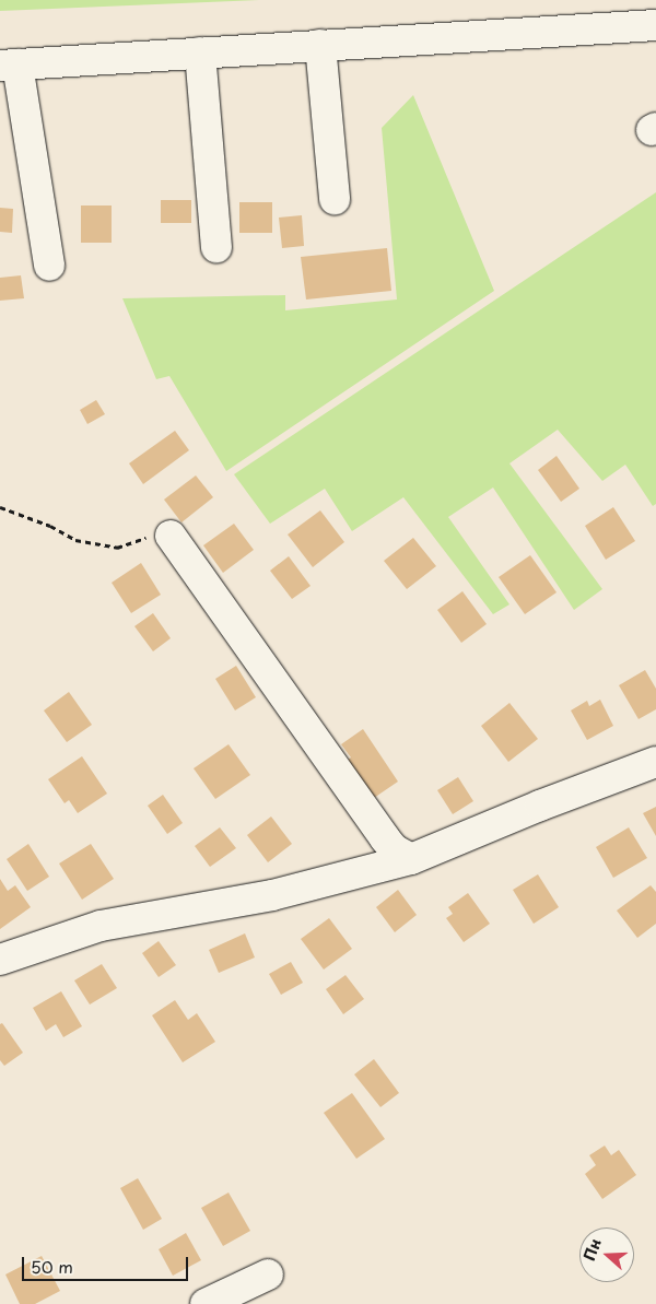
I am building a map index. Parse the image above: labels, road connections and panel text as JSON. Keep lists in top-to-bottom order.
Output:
{
  "scale_bar": "50 m",
  "north": "left"
}
